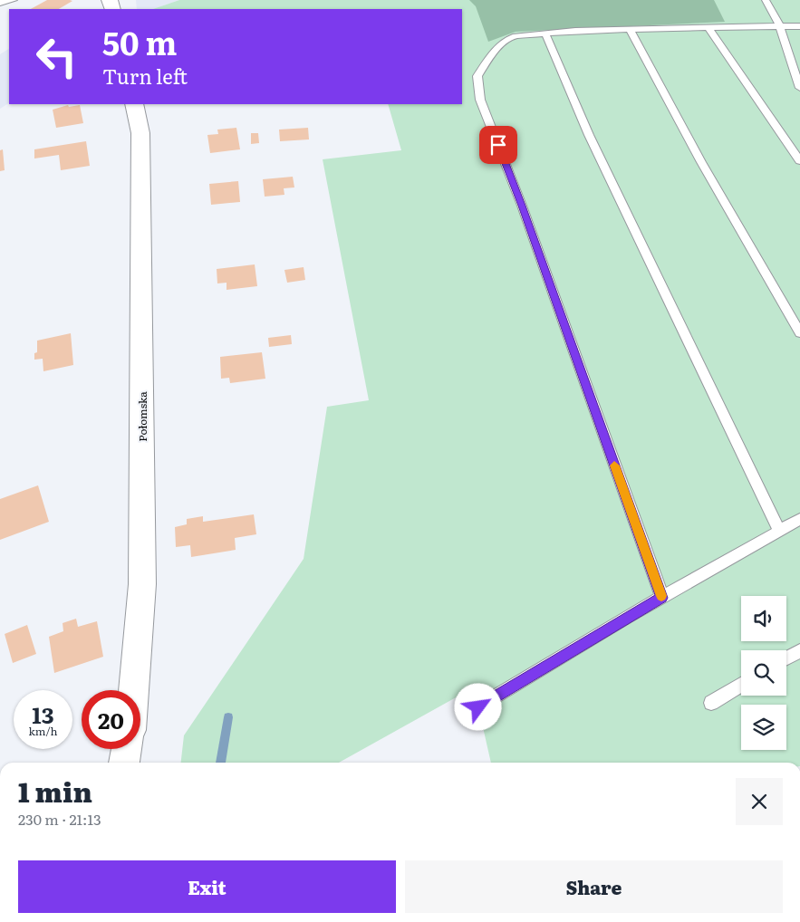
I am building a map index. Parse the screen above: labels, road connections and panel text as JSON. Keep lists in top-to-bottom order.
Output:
{
  "streets": {
    "street": ["Połomska"]
  },
  "page": {
    "turn": ["50 m", "Turn left"],
    "speed": "13 km/h",
    "limit": "20",
    "heading": ["1 min", "230 m · 21:13"],
    "buttons": ["Exit", "Share"]
  }
}
